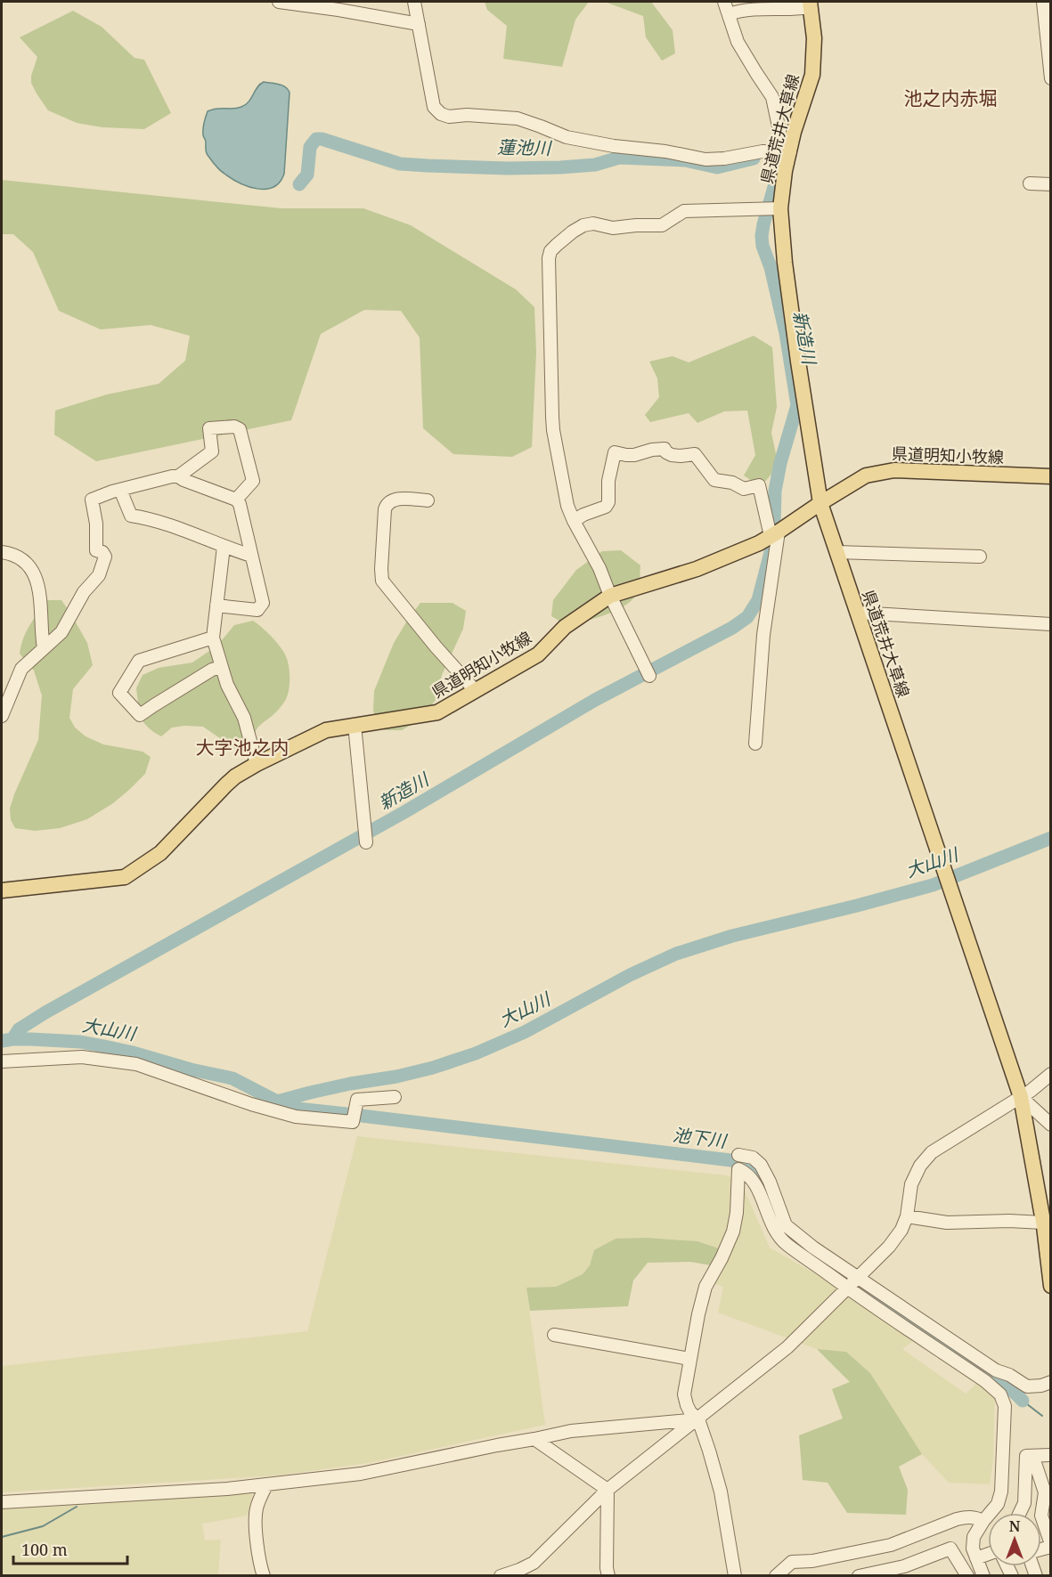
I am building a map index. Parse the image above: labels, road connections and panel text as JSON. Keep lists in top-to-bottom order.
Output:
{
  "streets": {
    "main road": ["県道荒井大草線", "県道明知小牧線"]
  },
  "crossings": [
    ["県道荒井大草線", "県道明知小牧線"]
  ],
  "districts": ["池之内赤堀", "大字池之内"],
  "water": [
    "蓮池川",
    "新造川",
    "大山川",
    "池下川"
  ],
  "scale_bar": "100 m",
  "north": "top"
}
